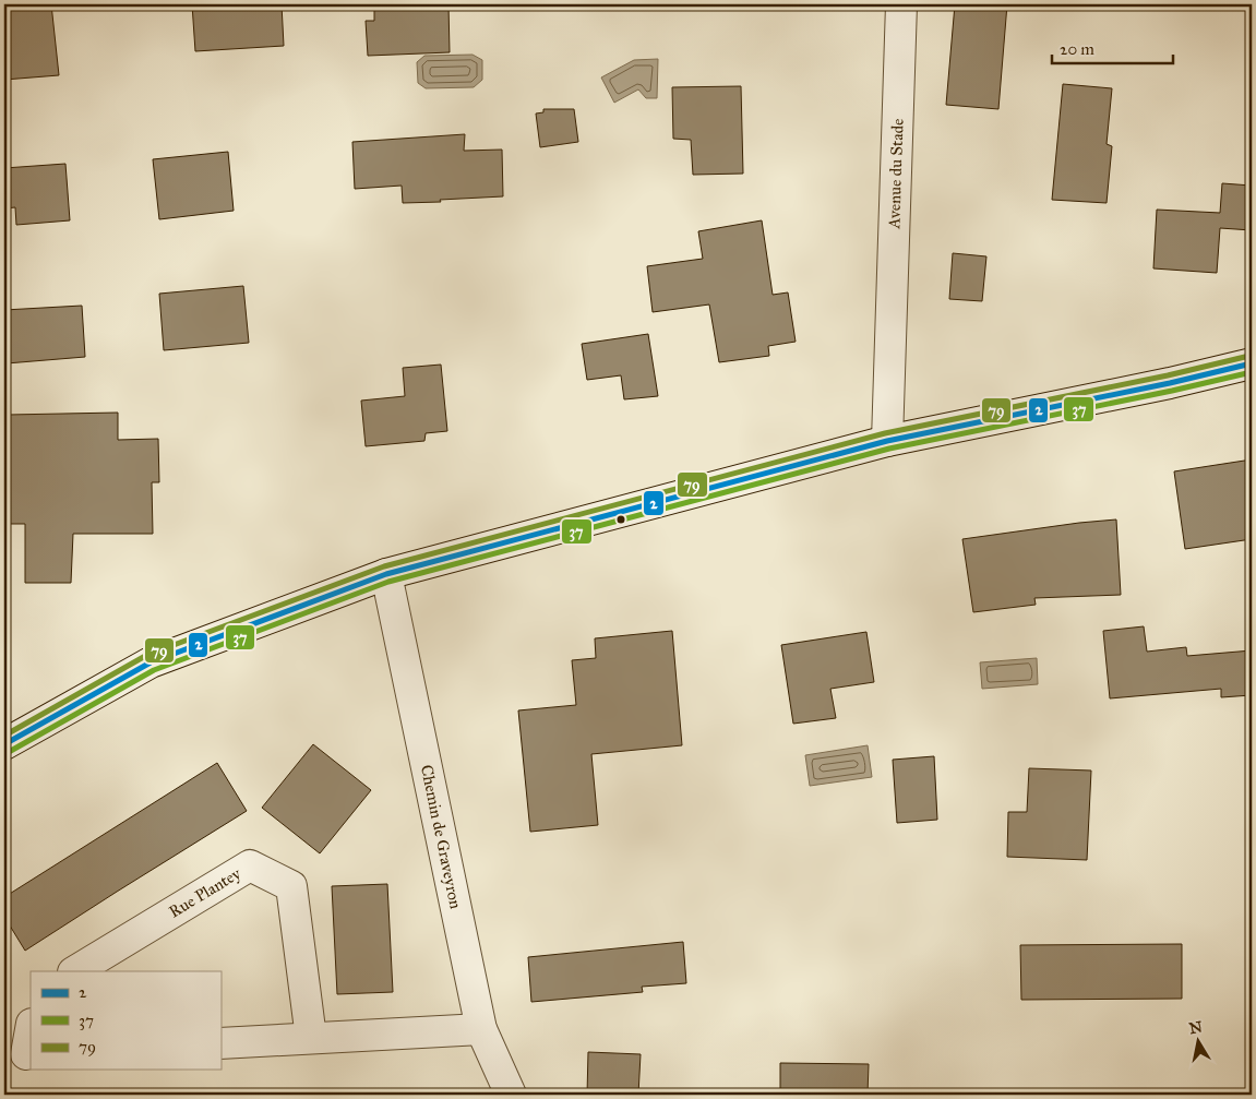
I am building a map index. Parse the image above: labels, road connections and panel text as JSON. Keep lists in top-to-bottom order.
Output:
{
  "streets": {
    "street": ["Avenue du Stade", "Chemin de Graveyron", "Rue Plantey"]
  },
  "lines": ["transit line 79", "transit line 2", "transit line 37"],
  "legend": ["2", "37", "79"],
  "scale_bar": "20 m",
  "north": "top"
}
